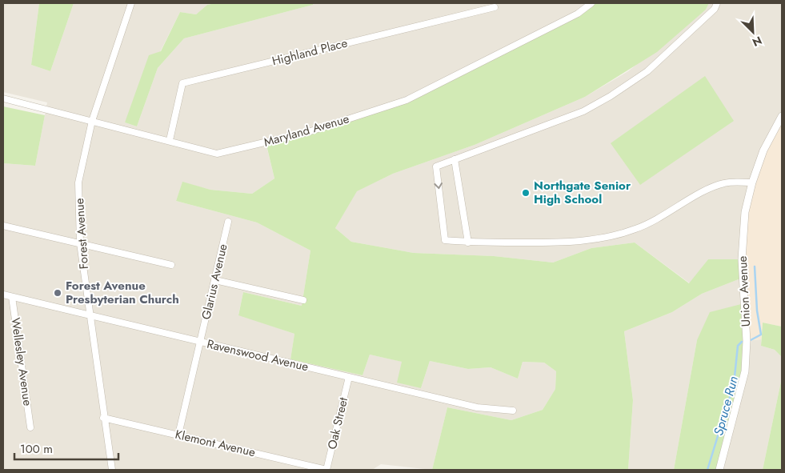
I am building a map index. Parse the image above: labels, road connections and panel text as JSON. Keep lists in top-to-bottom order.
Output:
{
  "streets": {
    "street": [
      "Highland Place",
      "Maryland Avenue",
      "Forest Avenue",
      "Glarius Avenue",
      "Union Avenue",
      "Ravenswood Avenue",
      "Wellesley Avenue",
      "Oak Street",
      "Klemont Avenue"
    ]
  },
  "crossings": [
    ["Highland Place", "Maryland Avenue"],
    ["Maryland Avenue", "Forest Avenue"],
    ["Forest Avenue", "Ravenswood Avenue"],
    ["Forest Avenue", "Klemont Avenue"],
    ["Glarius Avenue", "Ravenswood Avenue"],
    ["Glarius Avenue", "Klemont Avenue"],
    ["Ravenswood Avenue", "Wellesley Avenue"],
    ["Ravenswood Avenue", "Oak Street"],
    ["Oak Street", "Klemont Avenue"]
  ],
  "water": ["Spruce Run"],
  "places": ["Northgate Senior High School", "Forest Avenue Presbyterian Church"],
  "scale_bar": "100 m",
  "north": "bottom right"
}
